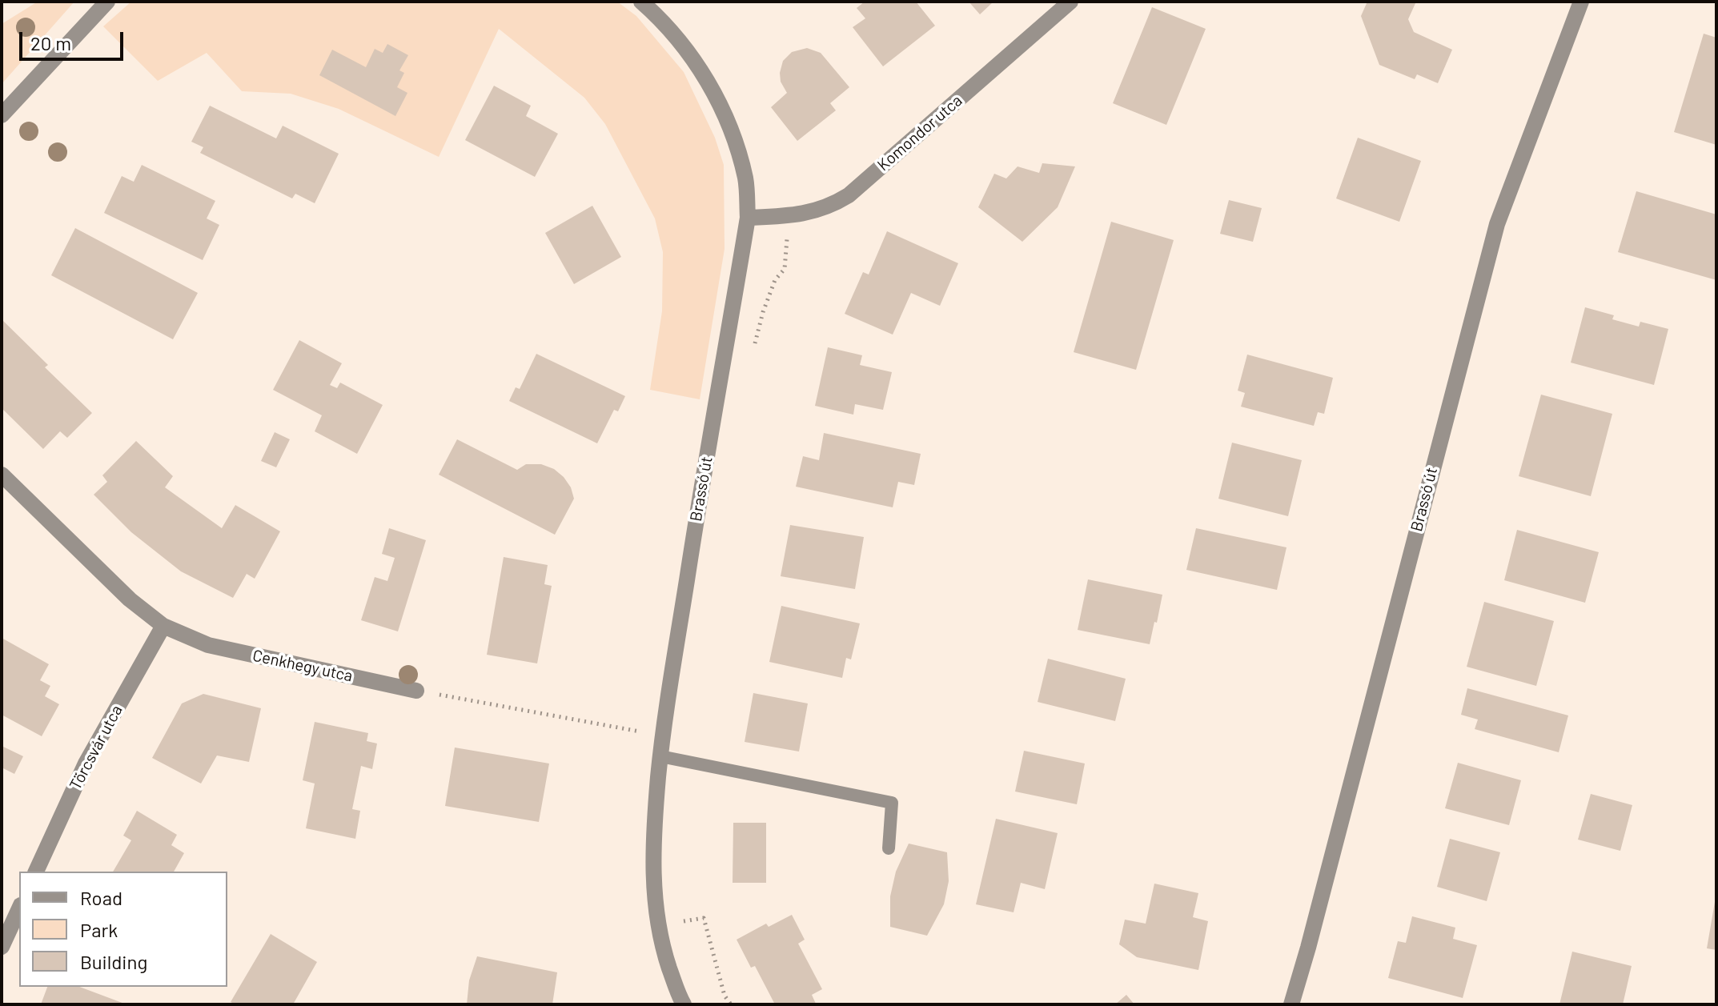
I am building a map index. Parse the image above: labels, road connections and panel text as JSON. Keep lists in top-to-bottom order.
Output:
{
  "streets": {
    "street": [
      "Komondor utca",
      "Brassó út",
      "Cenkhegy utca",
      "Törcsvár utca"
    ]
  },
  "crossings": [
    ["Komondor utca", "Brassó út"],
    ["Cenkhegy utca", "Törcsvár utca"]
  ],
  "legend": ["Road", "Park", "Building"],
  "scale_bar": "20 m"
}
